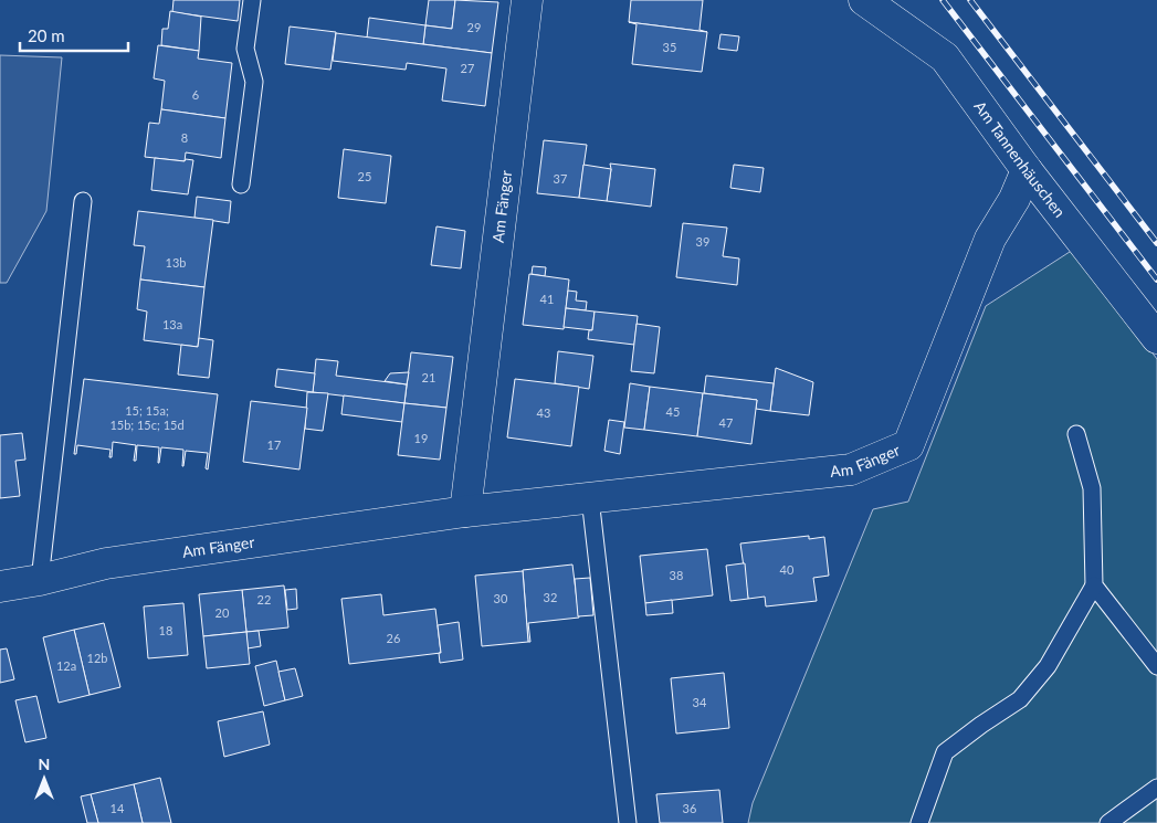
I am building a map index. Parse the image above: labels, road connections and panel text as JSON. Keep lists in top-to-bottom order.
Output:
{
  "streets": {
    "street": ["Am Tannenhäuschen", "Am Fänger"]
  },
  "crossings": [
    ["Am Tannenhäuschen", "Am Fänger"]
  ],
  "house_numbers": [
    "29",
    "35",
    "27",
    "6",
    "8",
    "25",
    "37",
    "39",
    "13b",
    "41",
    "13a",
    "21",
    "15; 15a; 15b; 15c; 15d",
    "45",
    "43",
    "47",
    "19",
    "17",
    "40",
    "38",
    "32",
    "30",
    "22",
    "20",
    "18",
    "26",
    "12b",
    "12a",
    "34",
    "14",
    "36"
  ],
  "scale_bar": "20 m",
  "north": "top"
}
